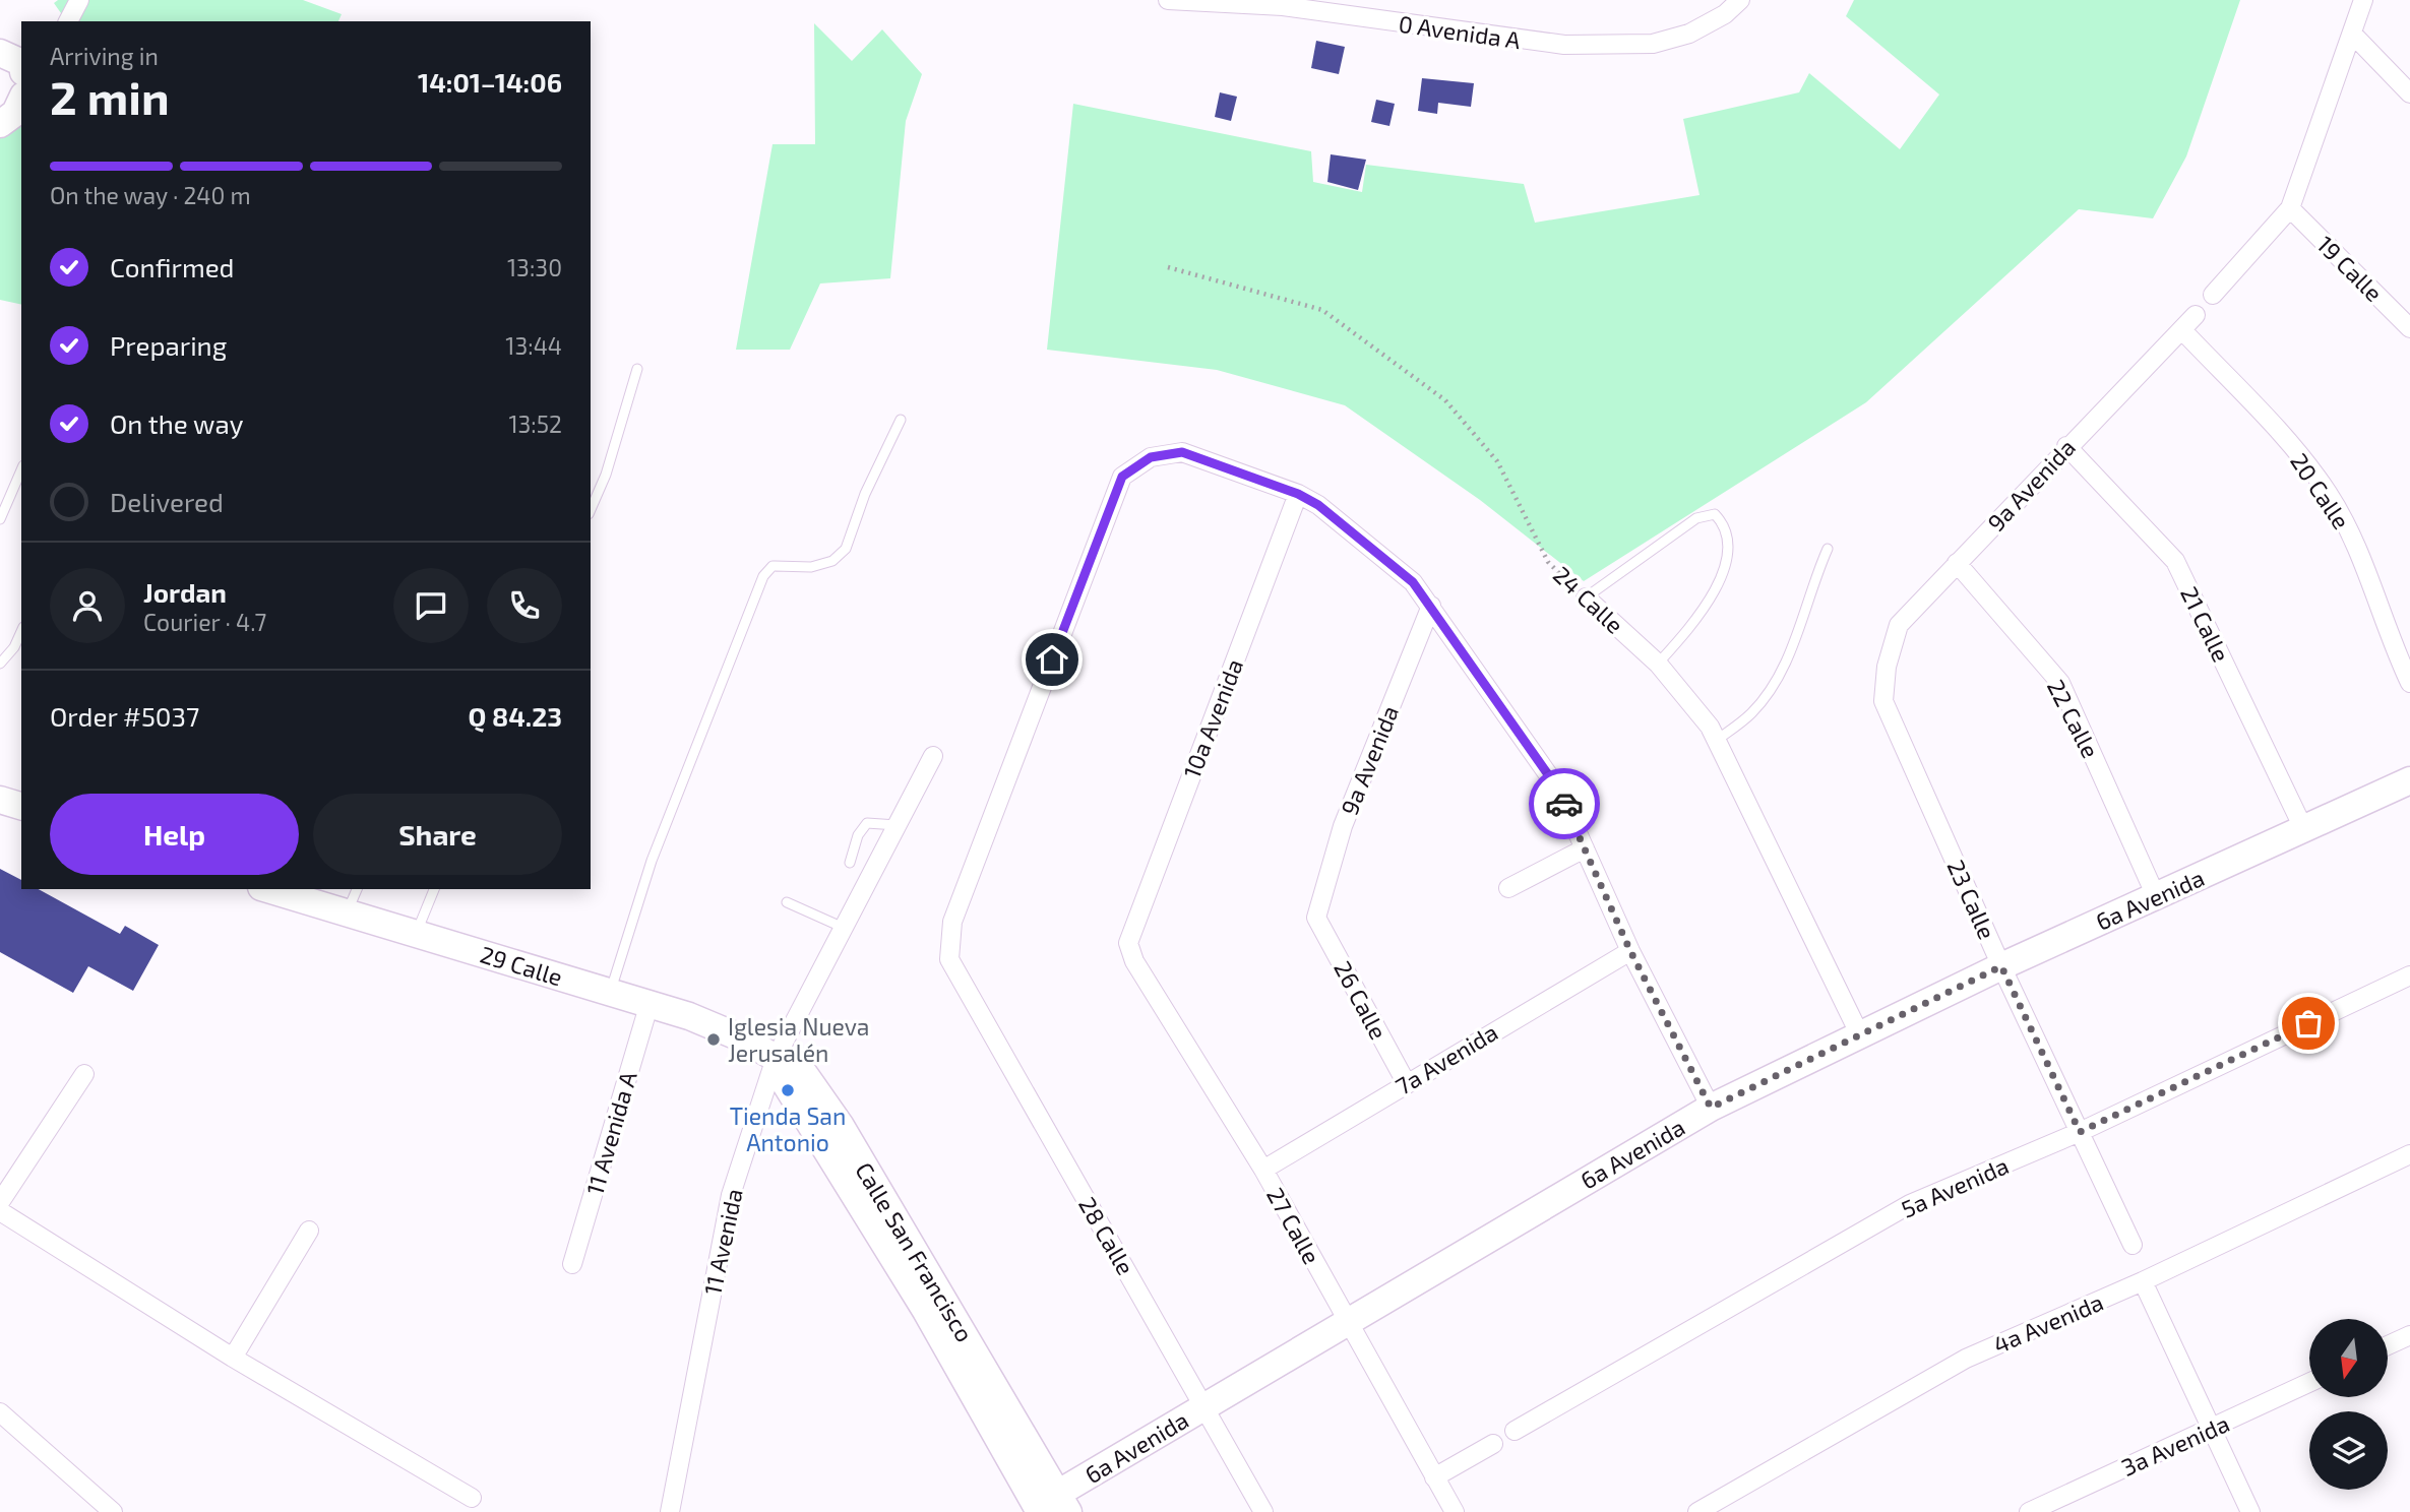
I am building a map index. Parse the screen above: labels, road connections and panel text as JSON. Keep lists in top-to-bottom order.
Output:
{
  "streets": {
    "street": [
      "0 Avenida A",
      "19 Calle",
      "9a Avenida",
      "20 Calle",
      "24 Calle",
      "21 Calle",
      "10a Avenida",
      "22 Calle",
      "23 Calle",
      "6a Avenida",
      "29 Calle",
      "26 Calle",
      "7a Avenida",
      "11 Avenida A",
      "5a Avenida",
      "27 Calle",
      "28 Calle",
      "11 Avenida",
      "Calle San Francisco",
      "4a Avenida",
      "3a Avenida"
    ]
  },
  "crossings": [
    ["9a Avenida", "20 Calle"],
    ["9a Avenida", "21 Calle"],
    ["9a Avenida", "22 Calle"],
    ["9a Avenida", "23 Calle"],
    ["9a Avenida", "26 Calle"],
    ["24 Calle", "6a Avenida"],
    ["21 Calle", "6a Avenida"],
    ["10a Avenida", "27 Calle"],
    ["10a Avenida", "28 Calle"],
    ["22 Calle", "6a Avenida"],
    ["23 Calle", "6a Avenida"],
    ["23 Calle", "5a Avenida"],
    ["6a Avenida", "27 Calle"],
    ["6a Avenida", "28 Calle"],
    ["6a Avenida", "Calle San Francisco"],
    ["29 Calle", "11 Avenida A"],
    ["29 Calle", "11 Avenida"],
    ["29 Calle", "Calle San Francisco"],
    ["26 Calle", "7a Avenida"],
    ["7a Avenida", "27 Calle"],
    ["11 Avenida", "Calle San Francisco"]
  ],
  "places": ["Iglesia Nueva Jerusalén", "Tienda San Antonio"],
  "north": "bottom",
  "page": {
    "heading": ["2 min", "Arriving in", "14:01–14:06"],
    "panel": [
      "Jordan",
      "Courier · 4.7",
      "Order #5037",
      "Q 84.23"
    ],
    "bar": "On the way · 240 m",
    "list": [
      ["Confirmed", "13:30"],
      ["Preparing", "13:44"],
      ["On the way", "13:52"],
      "Delivered"
    ],
    "buttons": ["Help", "Share"]
  }
}
